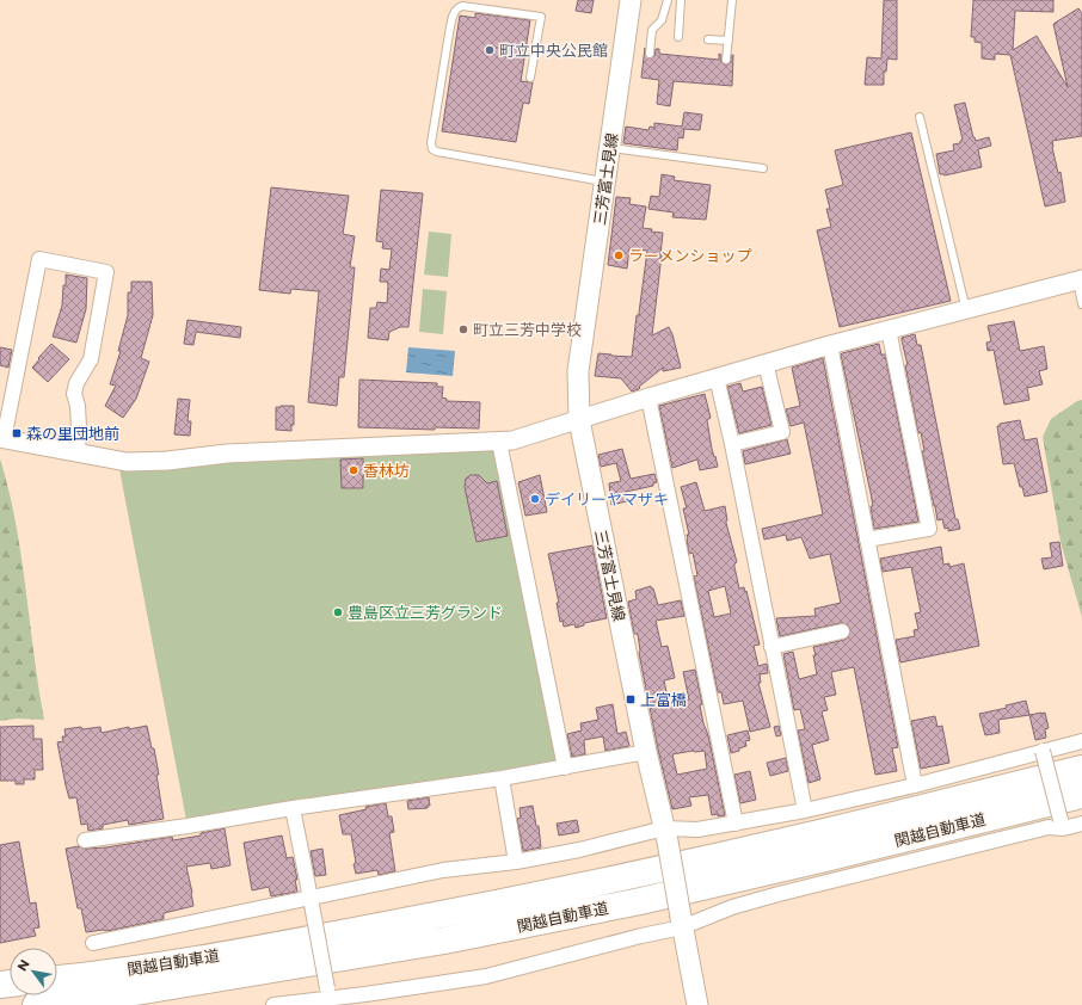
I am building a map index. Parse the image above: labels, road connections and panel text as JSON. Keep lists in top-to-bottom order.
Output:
{
  "streets": {
    "highway": ["関越自動車道"],
    "main road": ["三芳富士見線"]
  },
  "places": {
    "other": [
      "町立中央公民館",
      "ラーメンショップ",
      "町立三芳中学校",
      "香林坊",
      "デイリーヤマザキ",
      "豊島区立三芳グランド"
    ],
    "transit": ["森の里団地前", "上富橋"]
  },
  "north": "top left"
}
